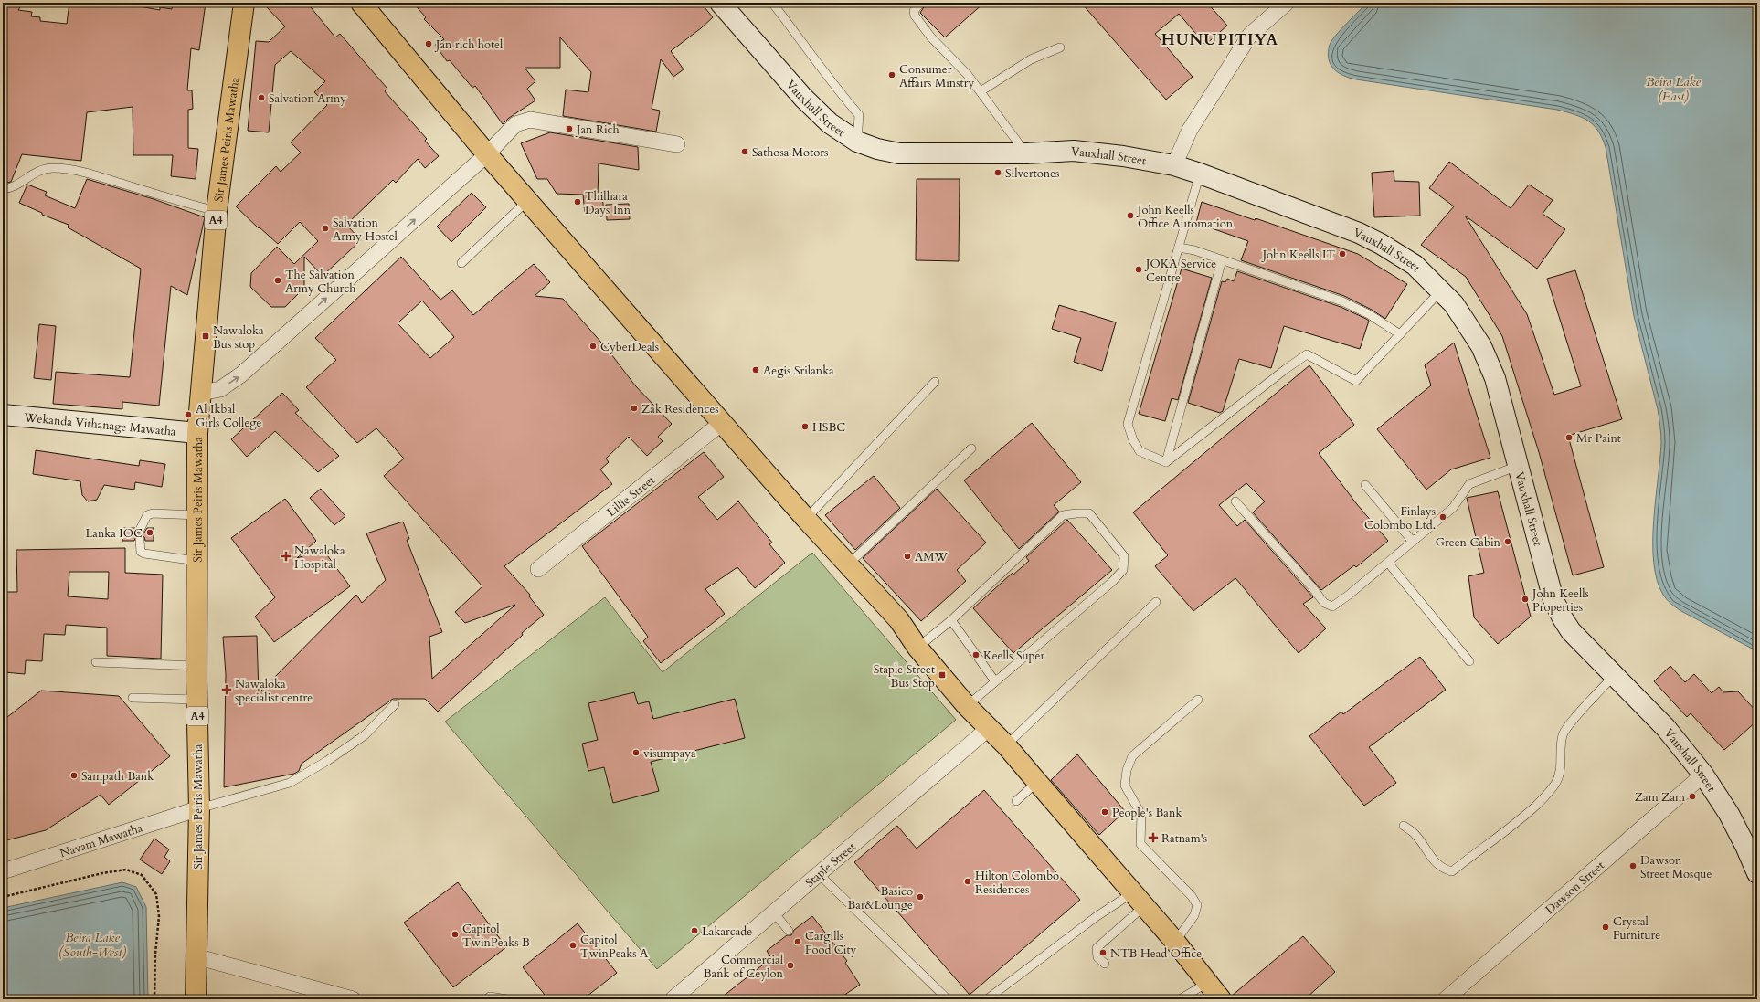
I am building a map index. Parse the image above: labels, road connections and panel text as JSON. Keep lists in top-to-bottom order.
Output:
{
  "streets": {
    "main road": ["Sir James Peiris Mawatha", "A4"],
    "street": [
      "Vauxhall Street",
      "Wekanda Vithanage Mawatha",
      "Lillie Street",
      "Navam Mawatha",
      "Staple Street",
      "Dawson Street"
    ]
  },
  "crossings": [
    ["Vauxhall Street", "Dawson Street"],
    ["Sir James Peiris Mawatha", "Wekanda Vithanage Mawatha"],
    ["Sir James Peiris Mawatha", "Navam Mawatha"]
  ],
  "districts": ["HUNUPITIYA"],
  "water": ["Beira Lake (East)", "Beira Lake (South-West)"],
  "places": {
    "other": [
      "Jan rich hotel",
      "Consumer Affairs Minstry",
      "Salvation Army",
      "Jan Rich",
      "Sathosa Motors",
      "Silvertones",
      "Thilhara Days Inn",
      "John Keells Office Automation",
      "Salvation Army Hostel",
      "John Keells IT",
      "JOKA Service Centre",
      "The Salvation Army Church",
      "CyberDeals",
      "Aegis Srilanka",
      "Zak Residences",
      "Al Ikbal Girls College",
      "HSBC",
      "Mr Paint",
      "Finlays Colombo Ltd.",
      "Lanka IOC",
      "Green Cabin",
      "AMW",
      "John Keells Properties",
      "Keells Super",
      "visumpaya",
      "Sampath Bank",
      "Zam Zam",
      "People's Bank",
      "Dawson Street Mosque",
      "Hilton Colombo Residences",
      "Basico Bar&Lounge",
      "Crystal Furniture",
      "Lakarcade",
      "Capitol TwinPeaks B",
      "Cargills Food City",
      "Capitol TwinPeaks A",
      "NTB Head Office",
      "Commercial Bank of Ceylon"
    ],
    "transit": ["Nawaloka Bus stop", "Staple Street Bus Stop"],
    "health": ["Nawaloka Hospital", "Nawaloka specialist centre", "Ratnam's"]
  }
}
